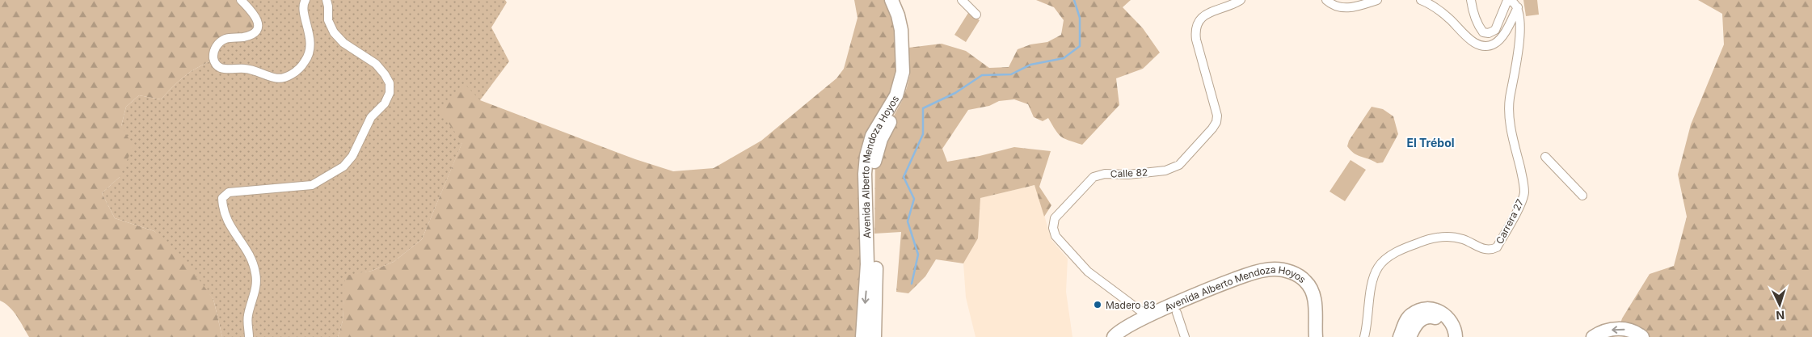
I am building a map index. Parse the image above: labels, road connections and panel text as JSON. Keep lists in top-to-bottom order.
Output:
{
  "streets": {
    "main road": ["Avenida Alberto Mendoza Hoyos"],
    "street": ["Calle 82", "Carrera 27"]
  },
  "crossings": [
    ["Avenida Alberto Mendoza Hoyos", "Calle 82"]
  ],
  "districts": ["El Trébol"],
  "places": ["Madero 83"],
  "north": "bottom"
}
